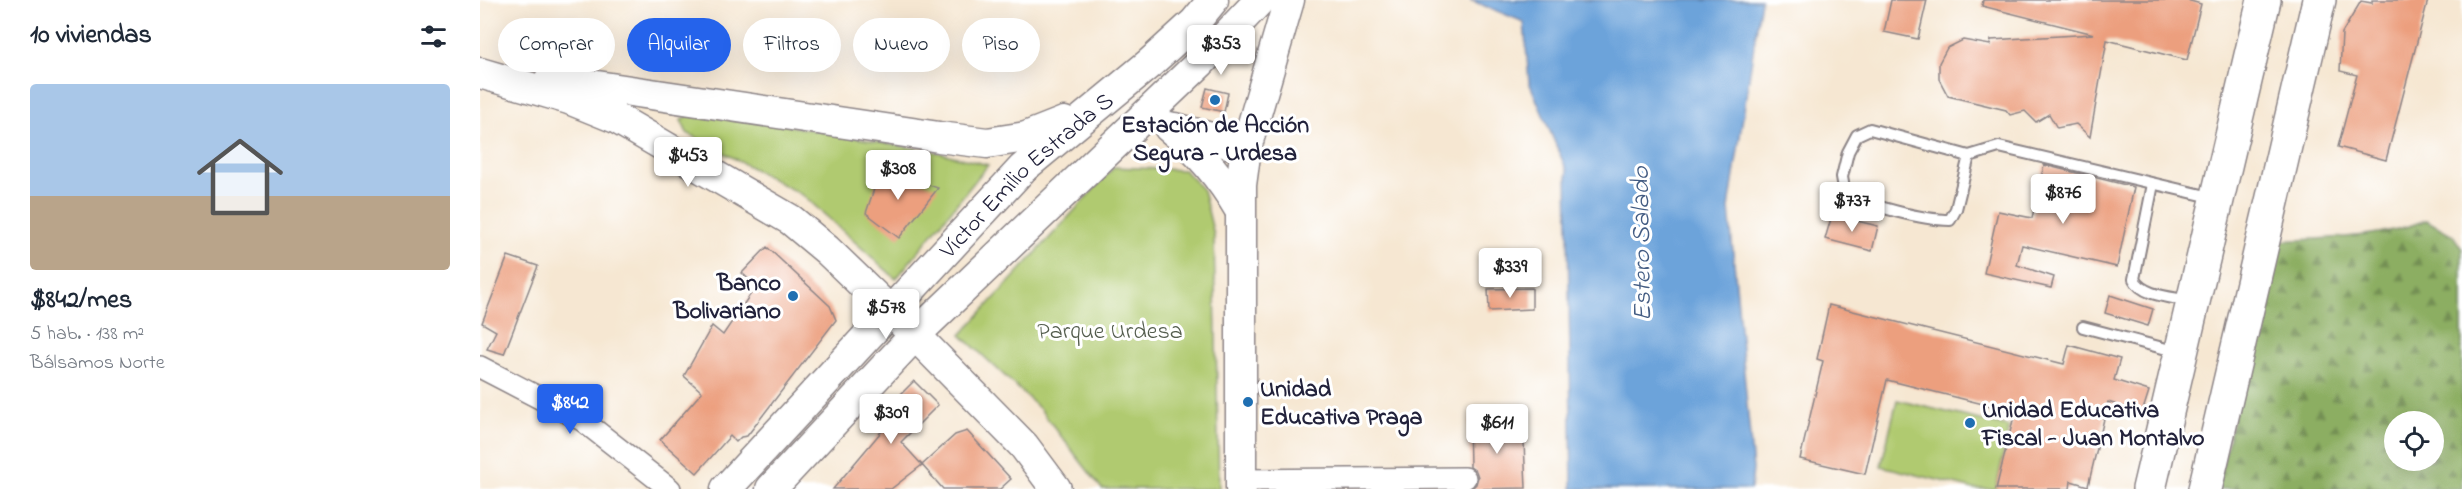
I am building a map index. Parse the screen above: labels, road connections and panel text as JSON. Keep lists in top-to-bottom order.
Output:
{
  "streets": {
    "street": ["Víctor Emilio Estrada S"]
  },
  "water": ["Estero Salado"],
  "parks": ["Parque Urdesa"],
  "places": [
    "Estación de Acción Segura - Urdesa",
    "Banco Bolivariano",
    "Unidad Educativa Praga",
    "Unidad Educativa Fiscal - Juan Montalvo"
  ],
  "page": {
    "heading": "10 viviendas",
    "chip": [
      "Comprar",
      "Alquilar",
      "Filtros",
      "Nuevo",
      "Piso"
    ],
    "price": [
      "$353",
      "$453",
      "$308",
      "$876",
      "$737",
      "$339",
      "$578",
      "$842",
      "$309",
      "$611"
    ],
    "list": [
      {
        "name": "$842/mes",
        "note": "5 hab. · 138 m² · Bálsamos Norte"
      }
    ]
  }
}
